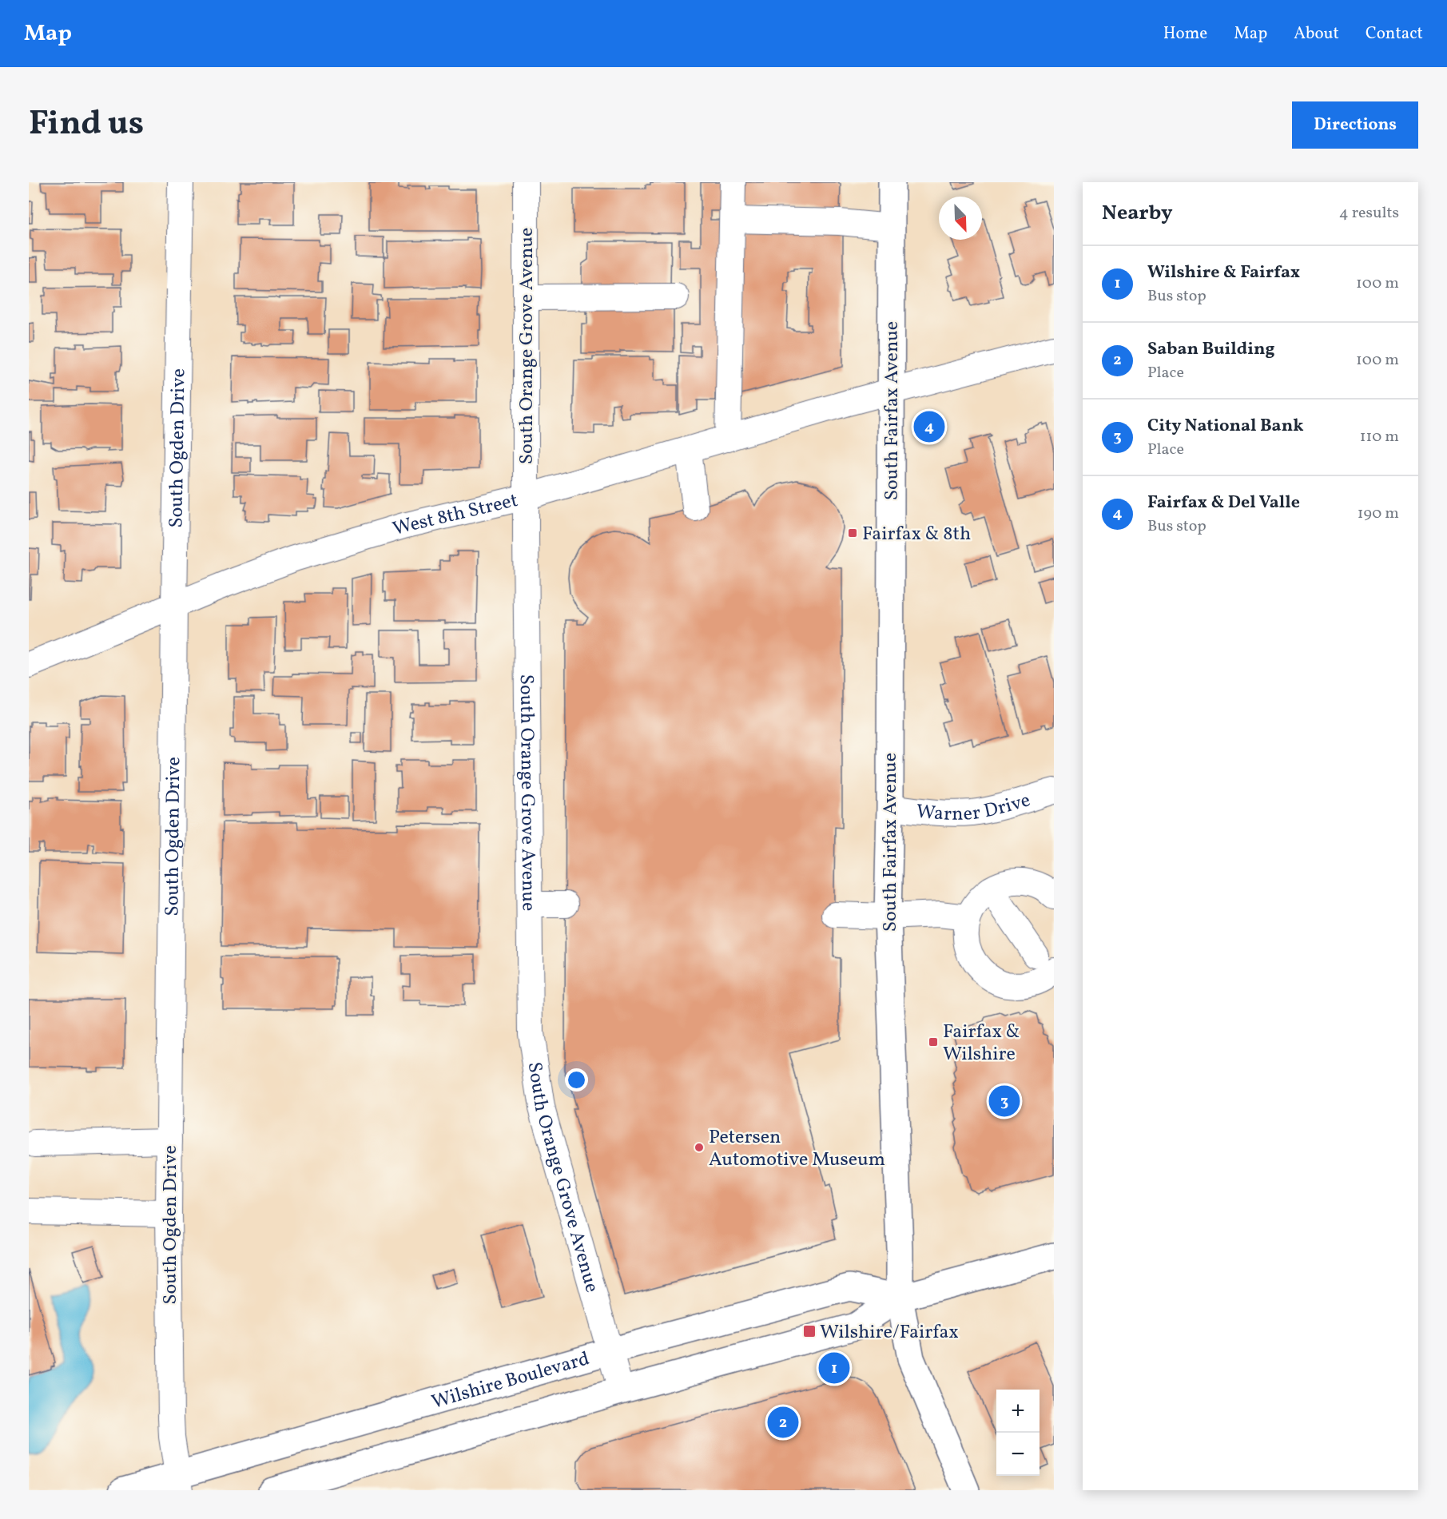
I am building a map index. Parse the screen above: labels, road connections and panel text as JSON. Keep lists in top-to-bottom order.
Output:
{
  "streets": {
    "main road": ["South Fairfax Avenue", "Wilshire Boulevard"],
    "street": [
      "South Orange Grove Avenue",
      "South Ogden Drive",
      "West 8th Street",
      "Warner Drive"
    ]
  },
  "crossings": [
    ["South Orange Grove Avenue", "West 8th Street"],
    ["South Orange Grove Avenue", "Wilshire Boulevard"],
    ["South Fairfax Avenue", "West 8th Street"],
    ["South Fairfax Avenue", "Warner Drive"],
    ["South Fairfax Avenue", "Wilshire Boulevard"],
    ["South Ogden Drive", "West 8th Street"],
    ["South Ogden Drive", "Wilshire Boulevard"]
  ],
  "places": {
    "transit": ["Fairfax & 8th", "Fairfax & Wilshire", "Wilshire/Fairfax"],
    "other": ["Petersen Automotive Museum"]
  },
  "north": "bottom right",
  "page": {
    "header": "Map",
    "nav": [
      "Home",
      "Map",
      "About",
      "Contact"
    ],
    "title": "Find us",
    "buttons": "Directions",
    "heading": ["Nearby", "4 results"],
    "list": [
      {
        "mark": "1",
        "name": "Wilshire & Fairfax",
        "note": "Bus stop",
        "value": "100 m"
      },
      {
        "mark": "2",
        "name": "Saban Building",
        "note": "Place",
        "value": "100 m"
      },
      {
        "mark": "3",
        "name": "City National Bank",
        "note": "Place",
        "value": "110 m"
      },
      {
        "mark": "4",
        "name": "Fairfax & Del Valle",
        "note": "Bus stop",
        "value": "190 m"
      }
    ],
    "pins": [
      "4",
      "3",
      "1",
      "2"
    ],
    "map_buttons": ["+", "−"]
  }
}
